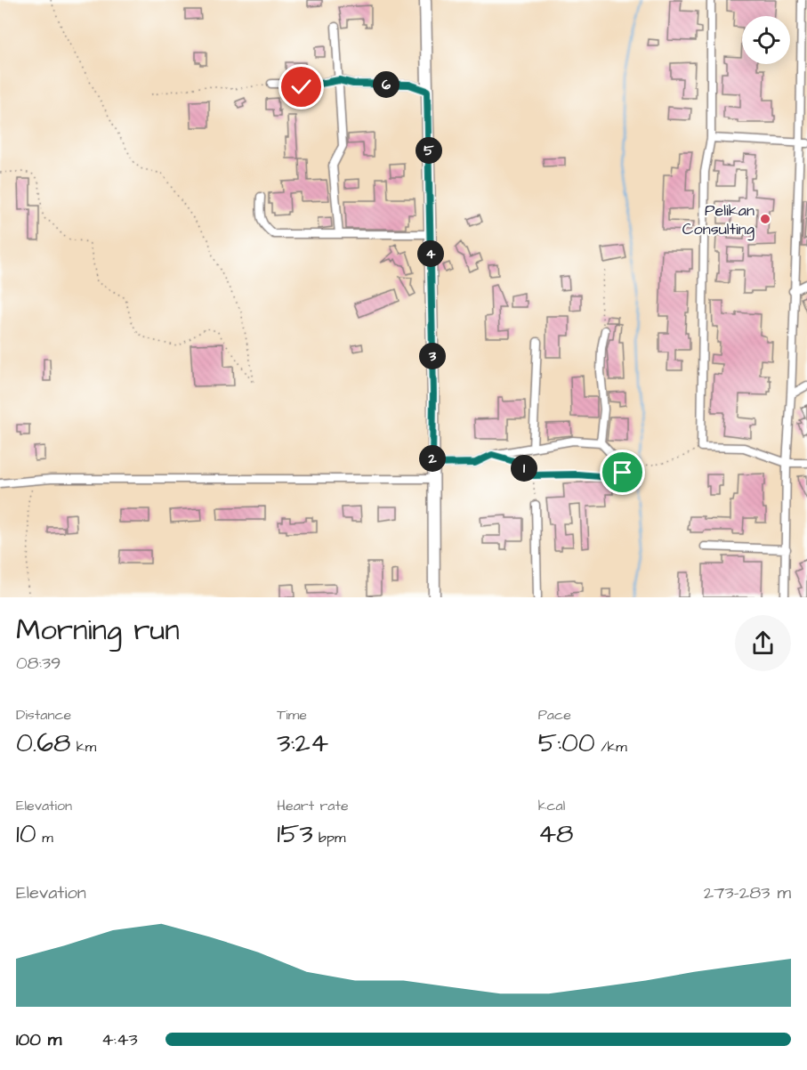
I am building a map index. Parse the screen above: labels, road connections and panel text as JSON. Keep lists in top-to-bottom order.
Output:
{
  "places": ["Pelikan Consulting"],
  "page": {
    "pins": [
      "6",
      "5",
      "4",
      "3",
      "2",
      "1"
    ],
    "heading": ["Morning run", "08:39"],
    "stats": [
      ["Distance", "0.68 km"],
      ["Time", "3:24"],
      ["Pace", "5:00 /km"],
      ["Elevation", "10 m"],
      ["Heart rate", "153 bpm"],
      ["kcal", "48"]
    ],
    "chart": ["Elevation", "273–283 m"],
    "list": [
      {
        "name": "100 m",
        "note": "4:43"
      }
    ]
  }
}
